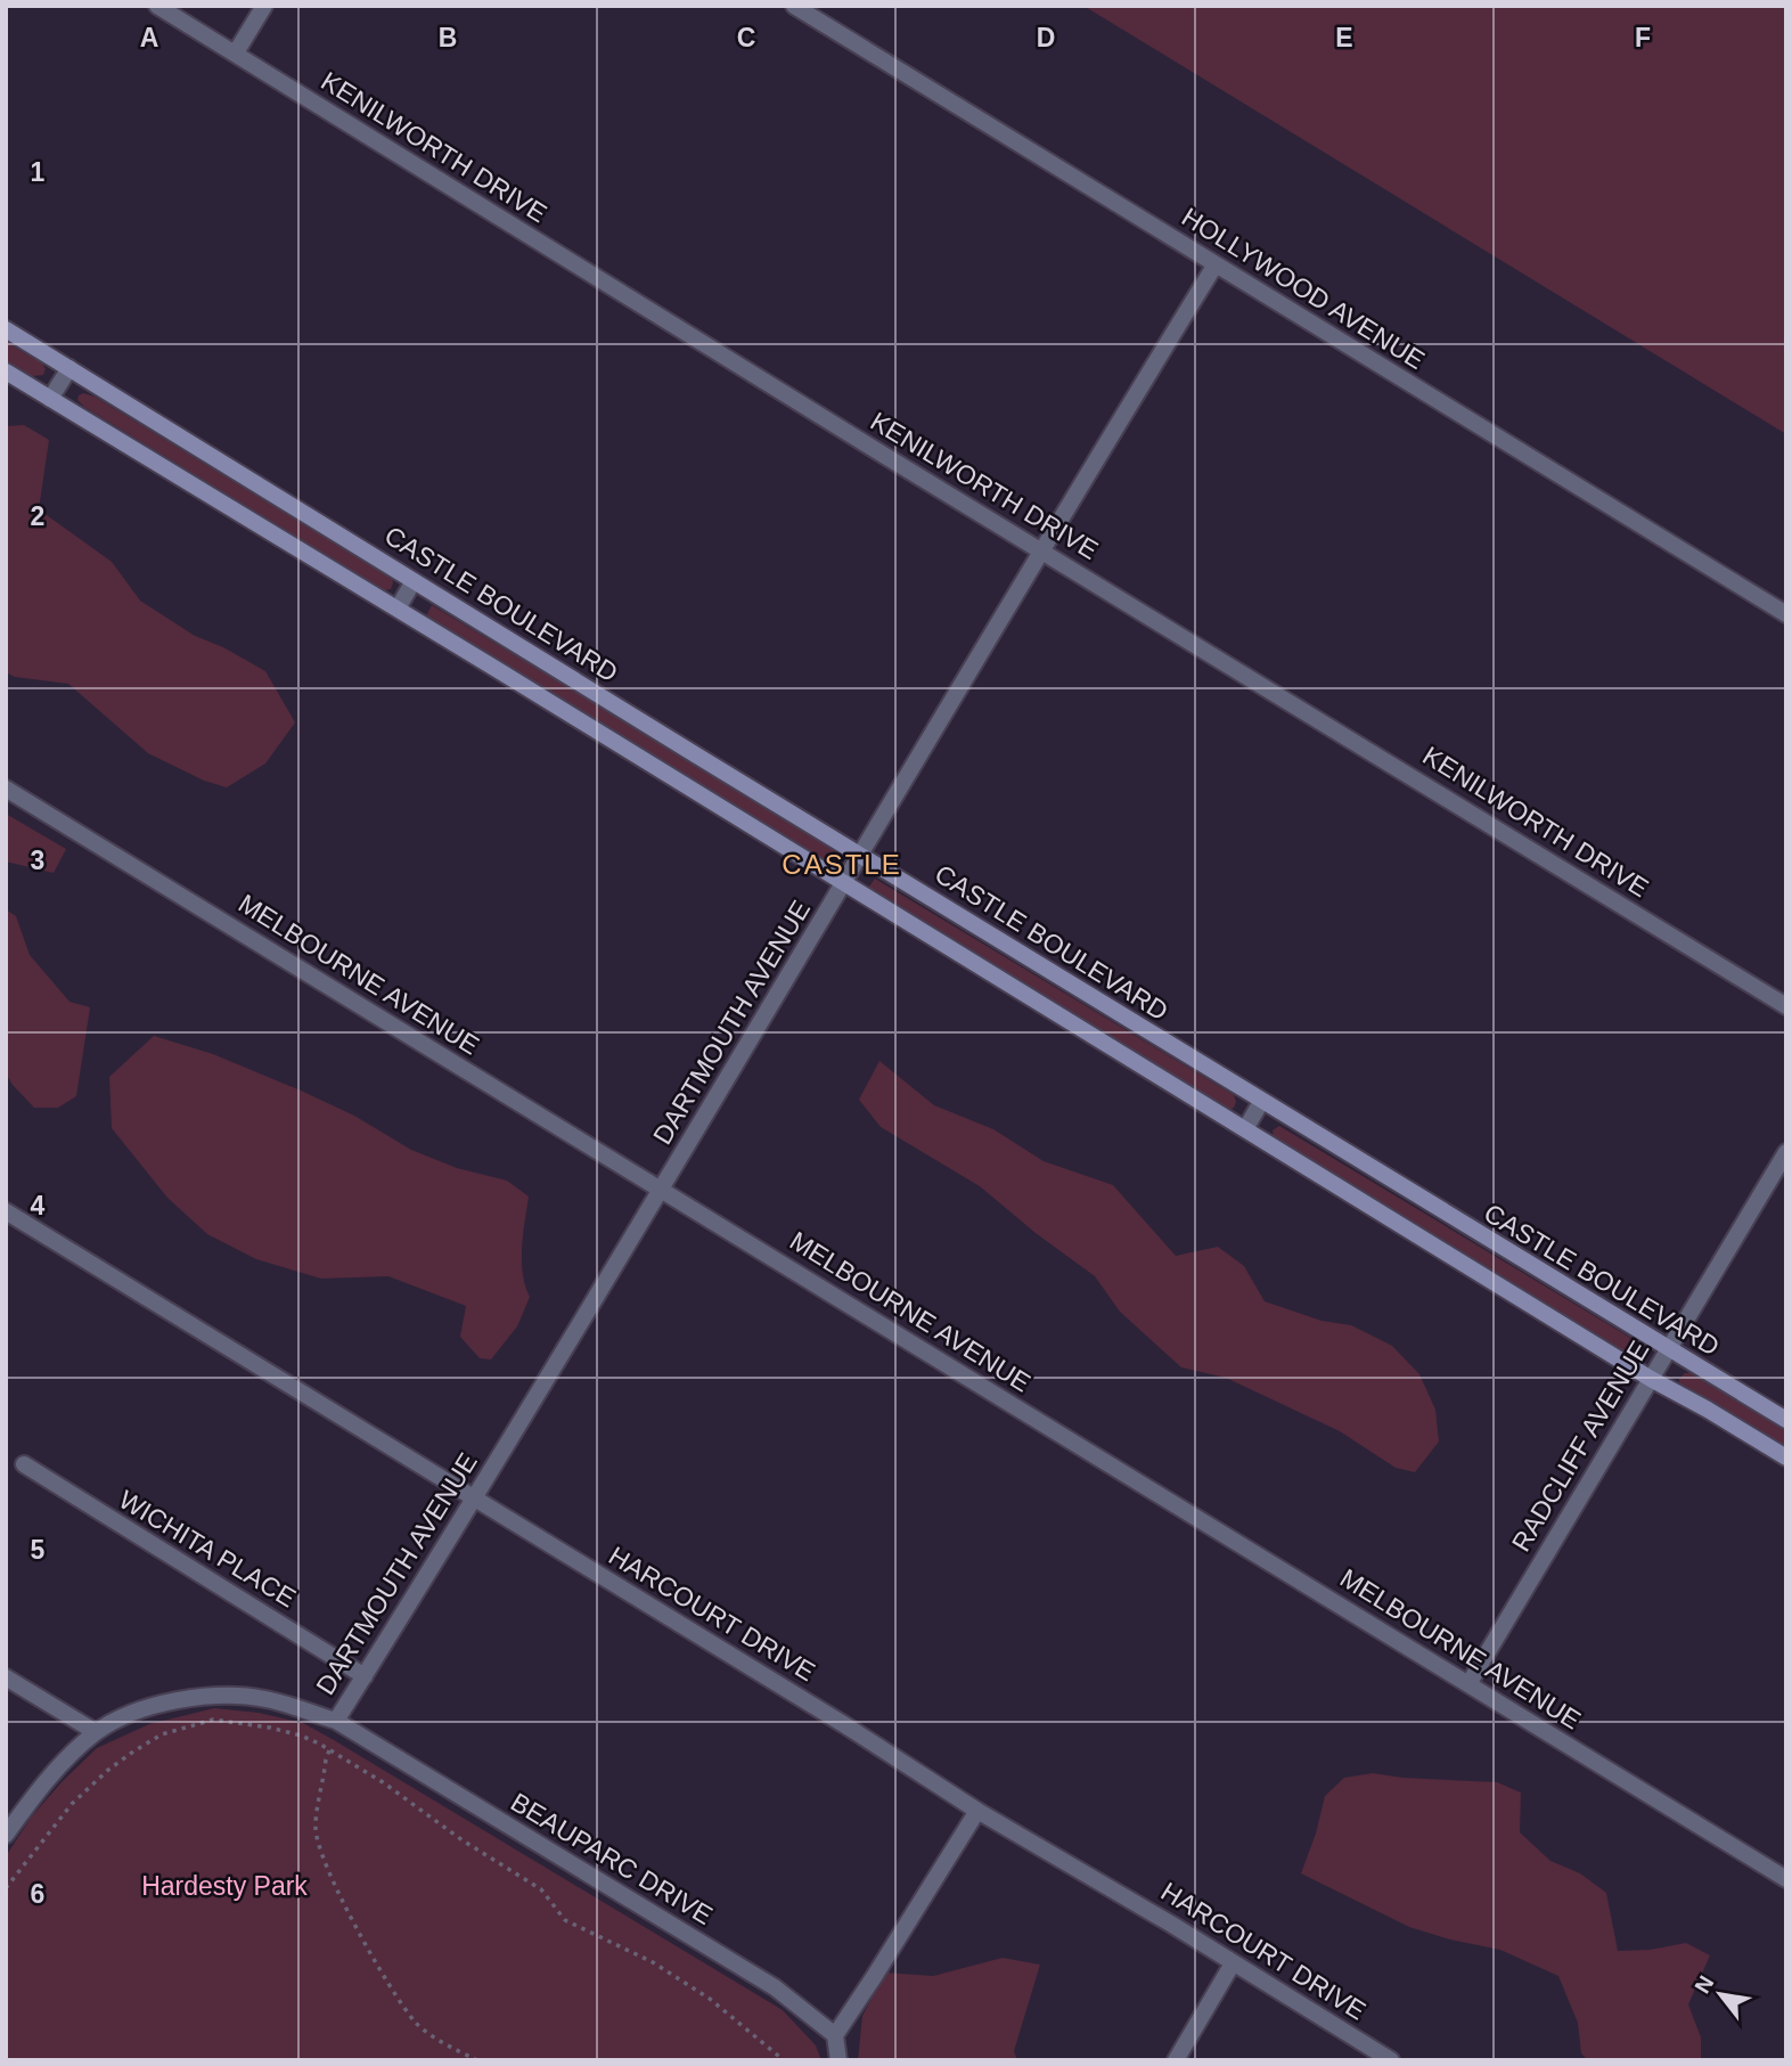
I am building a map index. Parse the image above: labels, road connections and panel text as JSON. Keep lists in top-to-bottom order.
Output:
{
  "streets": {
    "street": [
      "KENILWORTH DRIVE",
      "HOLLYWOOD AVENUE",
      "CASTLE BOULEVARD",
      "MELBOURNE AVENUE",
      "DARTMOUTH AVENUE",
      "RADCLIFF AVENUE",
      "WICHITA PLACE",
      "HARCOURT DRIVE",
      "BEAUPARC DRIVE"
    ]
  },
  "crossings": [
    ["KENILWORTH DRIVE", "DARTMOUTH AVENUE"],
    ["HOLLYWOOD AVENUE", "DARTMOUTH AVENUE"],
    ["CASTLE BOULEVARD", "DARTMOUTH AVENUE"],
    ["CASTLE BOULEVARD", "RADCLIFF AVENUE"],
    ["MELBOURNE AVENUE", "DARTMOUTH AVENUE"],
    ["MELBOURNE AVENUE", "RADCLIFF AVENUE"],
    ["DARTMOUTH AVENUE", "WICHITA PLACE"],
    ["DARTMOUTH AVENUE", "HARCOURT DRIVE"],
    ["DARTMOUTH AVENUE", "BEAUPARC DRIVE"]
  ],
  "districts": ["CASTLE"],
  "parks": ["Hardesty Park"],
  "north": "top left",
  "grid": {
    "columns": [
      "A",
      "B",
      "C",
      "D",
      "E",
      "F"
    ],
    "rows": [
      "1",
      "2",
      "3",
      "4",
      "5",
      "6"
    ]
  }
}
